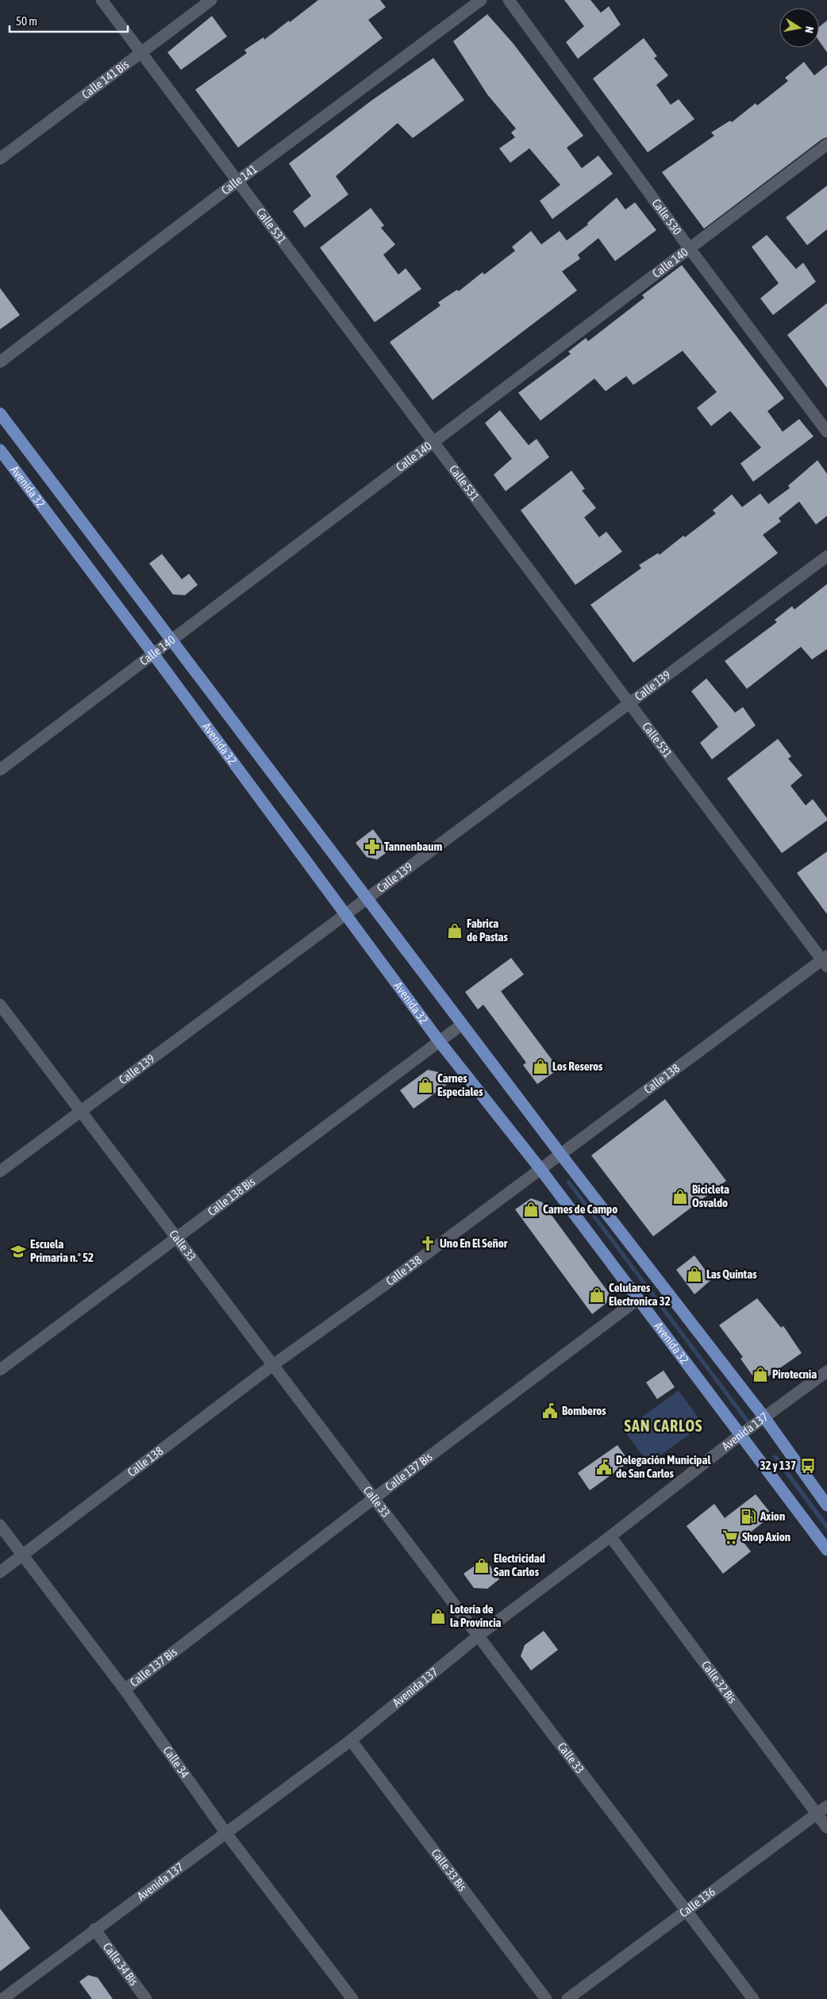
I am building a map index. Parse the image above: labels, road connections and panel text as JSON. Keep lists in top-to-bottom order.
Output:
{
  "streets": {
    "main road": ["Avenida 32"],
    "street": [
      "Calle 141 Bis",
      "Calle 141",
      "Calle 530",
      "Calle 531",
      "Calle 140",
      "Calle 139",
      "Calle 138",
      "Calle 138 Bis",
      "Calle 33",
      "Avenida 137",
      "Calle 137 Bis",
      "Calle 32 Bis",
      "Calle 34",
      "Calle 33 Bis",
      "Calle 136",
      "Calle 34 Bis"
    ]
  },
  "crossings": [
    ["Calle 141 Bis", "Calle 531"],
    ["Calle 141", "Calle 531"],
    ["Calle 530", "Calle 140"],
    ["Calle 531", "Calle 140"],
    ["Calle 531", "Calle 139"],
    ["Calle 531", "Calle 138"],
    ["Calle 140", "Avenida 32"],
    ["Avenida 32", "Calle 139"],
    ["Avenida 32", "Calle 138"],
    ["Avenida 32", "Calle 138 Bis"],
    ["Avenida 32", "Avenida 137"],
    ["Avenida 32", "Calle 137 Bis"],
    ["Calle 139", "Calle 33"],
    ["Calle 138", "Calle 33"],
    ["Calle 138", "Calle 34"],
    ["Calle 138 Bis", "Calle 33"],
    ["Calle 33", "Avenida 137"],
    ["Calle 33", "Calle 137 Bis"],
    ["Calle 33", "Calle 136"],
    ["Avenida 137", "Calle 32 Bis"],
    ["Avenida 137", "Calle 34"],
    ["Avenida 137", "Calle 33 Bis"],
    ["Avenida 137", "Calle 34 Bis"],
    ["Calle 137 Bis", "Calle 34"],
    ["Calle 32 Bis", "Calle 136"]
  ],
  "districts": ["SAN CARLOS"],
  "places": {
    "pharmacy": ["Tannenbaum"],
    "shop": [
      "Fabrica de Pastas",
      "Los Reseros",
      "Carnes Especiales",
      "Bicicleta Osvaldo",
      "Carnes de Campo",
      "Las Quintas",
      "Celulares Electronica 32",
      "Pirotecnia",
      "Electricidad San Carlos",
      "Lotería de la Provincia"
    ],
    "church": ["Uno En El Señor"],
    "school or university": ["Escuela Primaria n.° 52"],
    "public building": ["Bomberos", "Delegación Municipal de San Carlos"],
    "bus stop": ["32 y 137"],
    "fuel station": ["Axion"],
    "supermarket": ["Shop Axion"]
  },
  "scale_bar": "50 m",
  "north": "right"
}
